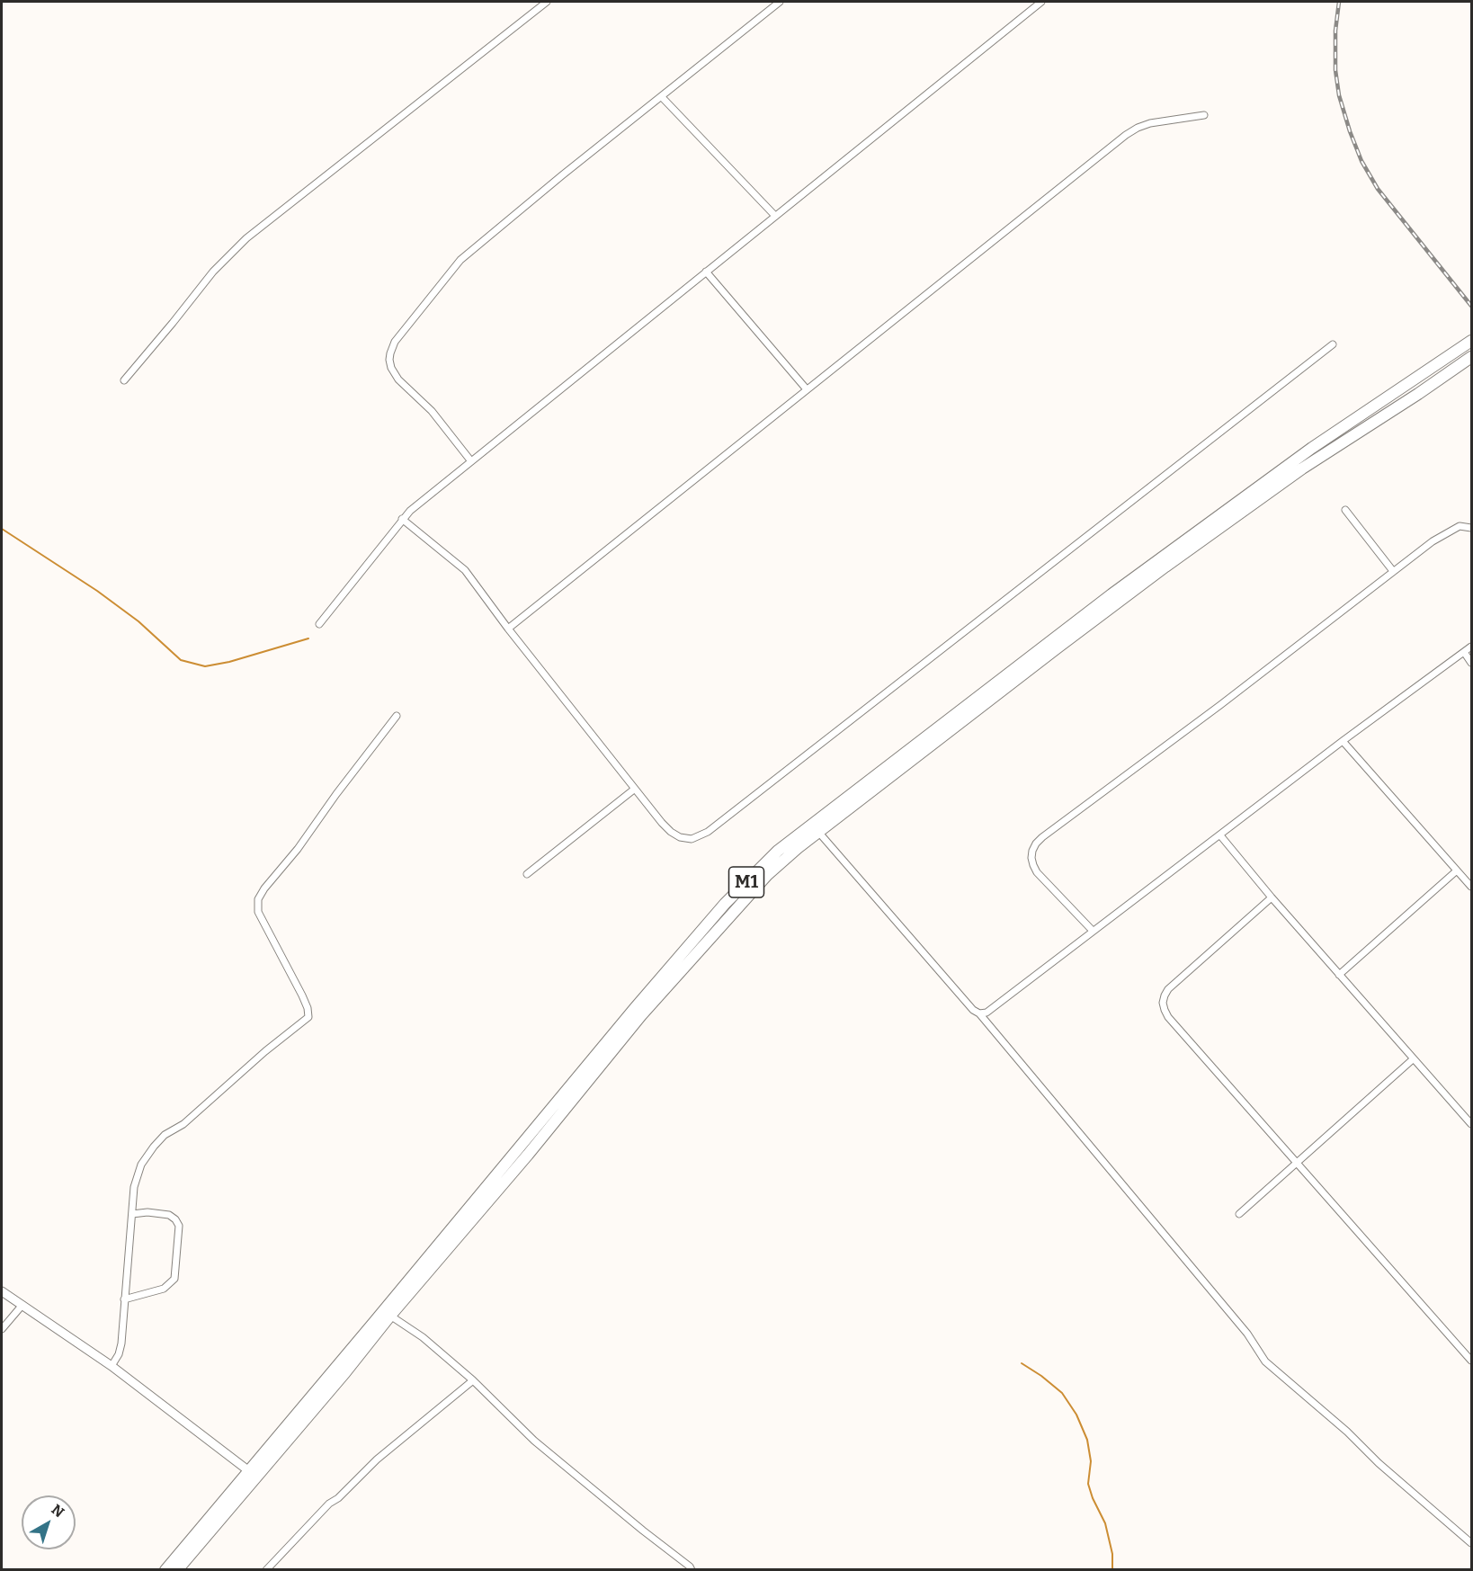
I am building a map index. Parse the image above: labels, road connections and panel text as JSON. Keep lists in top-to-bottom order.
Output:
{
  "streets": {
    "highway": ["M1"]
  },
  "north": "top right"
}
